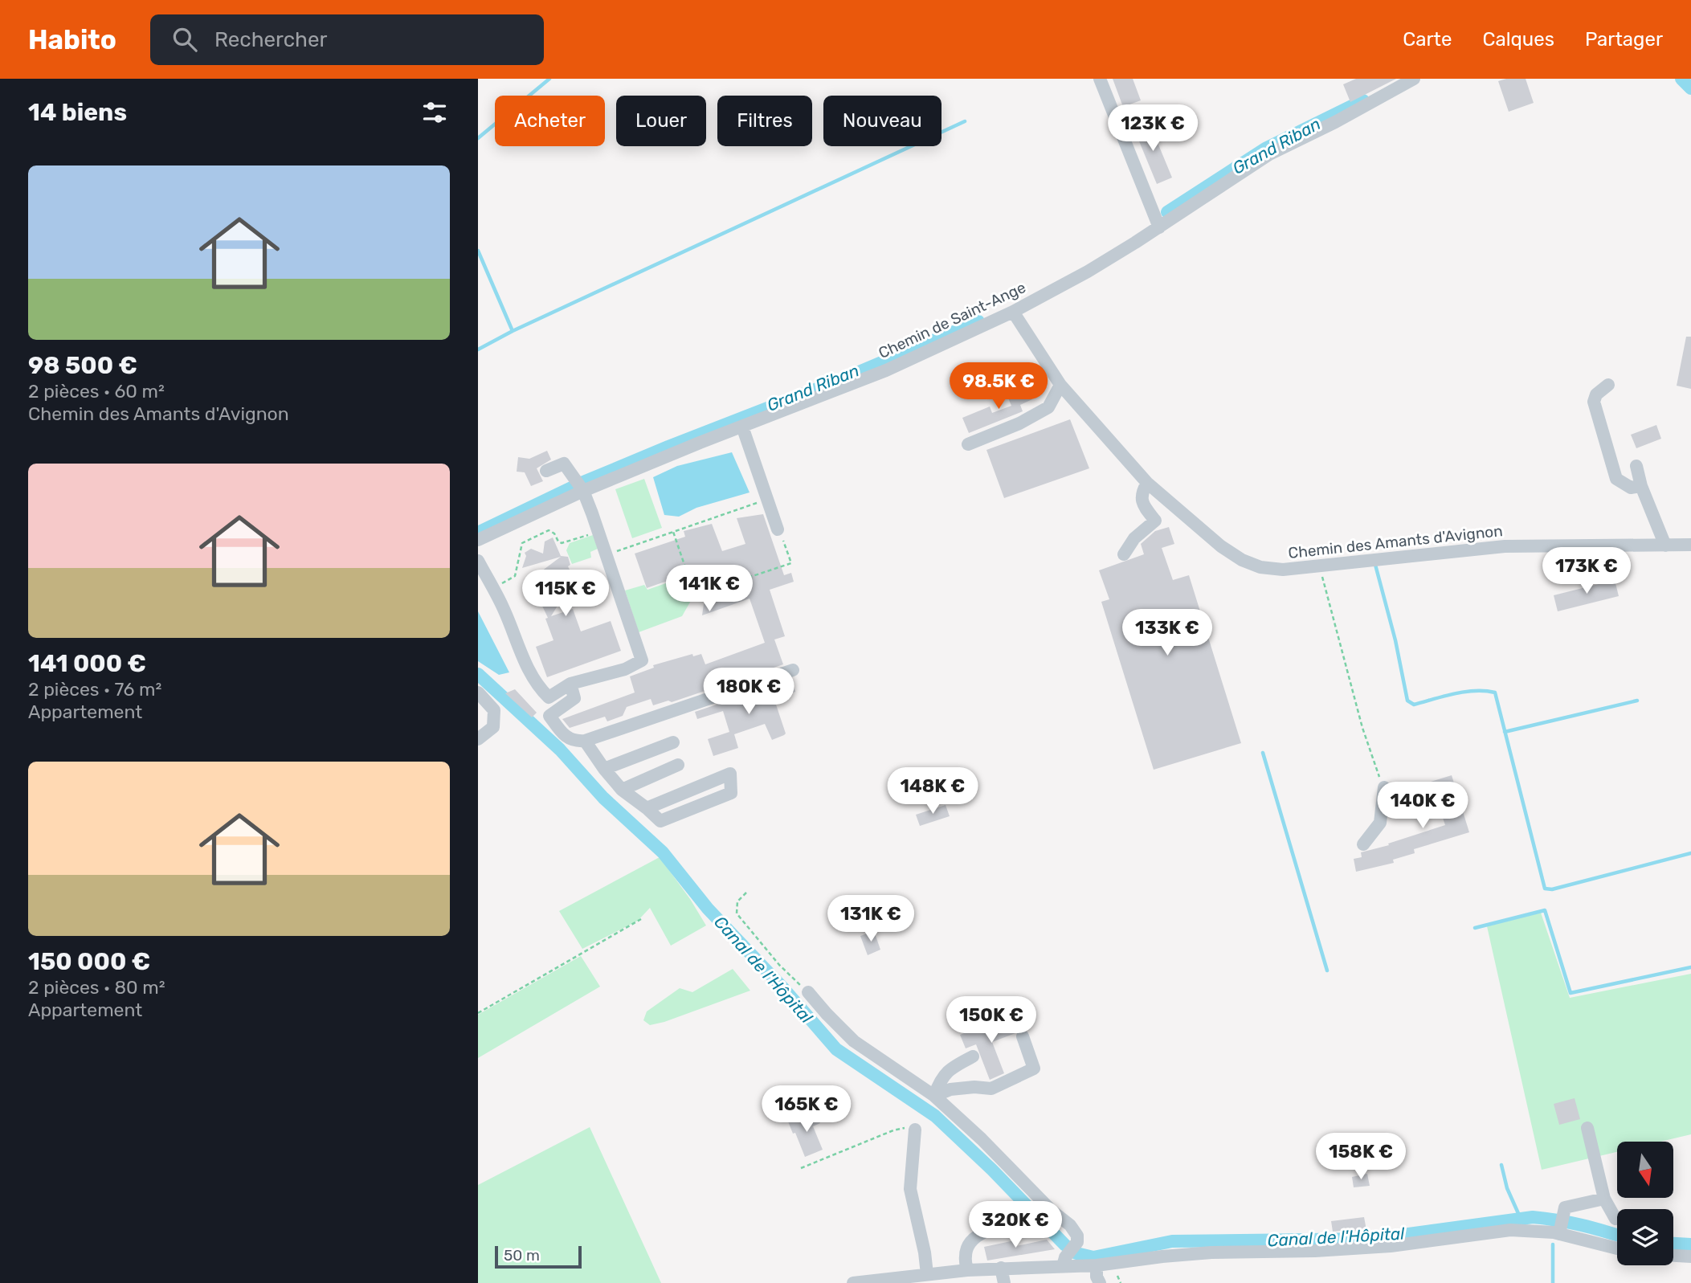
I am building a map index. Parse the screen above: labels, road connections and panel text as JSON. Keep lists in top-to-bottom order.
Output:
{
  "streets": {
    "street": ["Chemin de Saint-Ange", "Chemin des Amants d'Avignon"]
  },
  "crossings": [
    ["Chemin de Saint-Ange", "Chemin des Amants d'Avignon"]
  ],
  "water": ["Grand Riban", "Canal de l'Hôpital"],
  "scale_bar": "50 m",
  "north": "bottom",
  "page": {
    "header": "Habito",
    "search": "Rechercher",
    "nav": ["Carte", "Calques", "Partager"],
    "heading": "14 biens",
    "chip": [
      "Acheter",
      "Louer",
      "Filtres",
      "Nouveau"
    ],
    "price": [
      "123K €",
      "98.5K €",
      "173K €",
      "141K €",
      "115K €",
      "133K €",
      "180K €",
      "148K €",
      "140K €",
      "131K €",
      "150K €",
      "165K €",
      "158K €",
      "320K €"
    ],
    "list": [
      {
        "name": "98 500 €",
        "note": "2 pièces · 60 m² · Chemin des Amants d'Avignon"
      },
      {
        "name": "141 000 €",
        "note": "2 pièces · 76 m² · Appartement"
      },
      {
        "name": "150 000 €",
        "note": "2 pièces · 80 m² · Appartement"
      }
    ],
    "scale": "50 m"
  }
}
